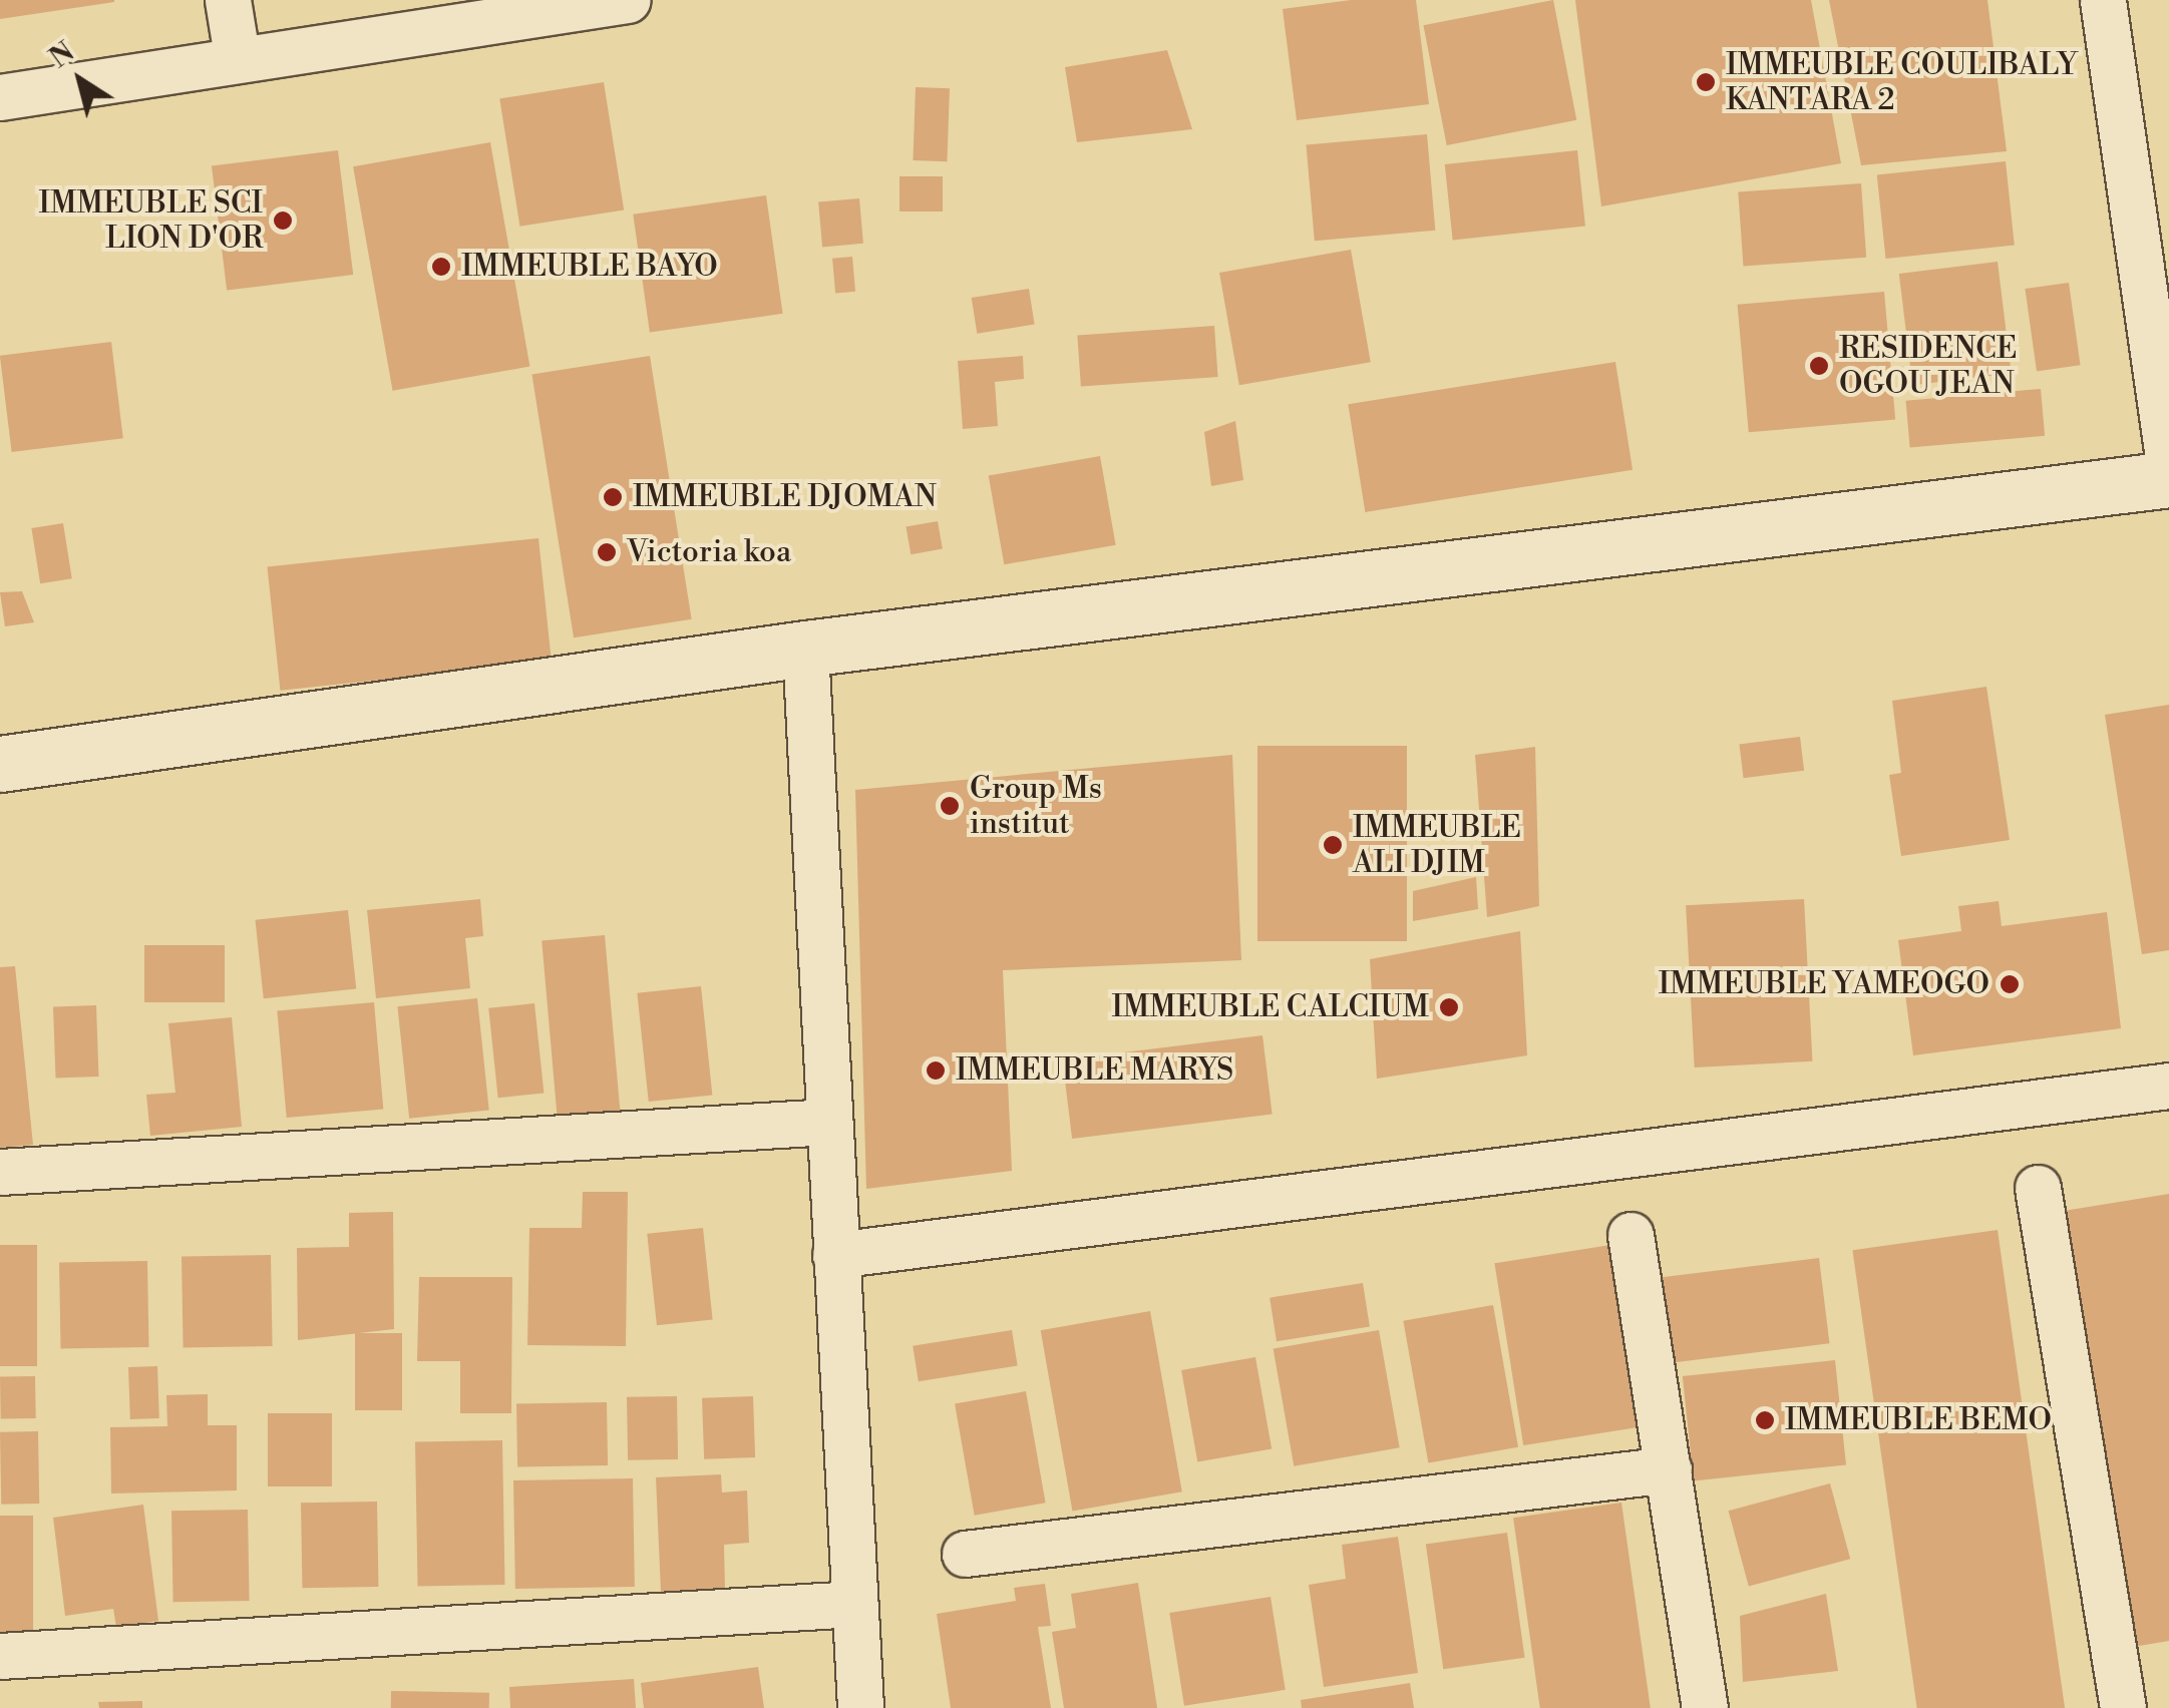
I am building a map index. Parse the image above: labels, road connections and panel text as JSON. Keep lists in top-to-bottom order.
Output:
{
  "places": [
    "IMMEUBLE COULIBALY KANTARA 2",
    "IMMEUBLE SCI LION D'OR",
    "IMMEUBLE BAYO",
    "RESIDENCE OGOU JEAN",
    "IMMEUBLE DJOMAN",
    "Victoria koa",
    "Group Ms institut",
    "IMMEUBLE ALI DJIM",
    "IMMEUBLE YAMEOGO",
    "IMMEUBLE CALCIUM",
    "IMMEUBLE MARYS",
    "IMMEUBLE BEMO"
  ],
  "north": "top left"
}
